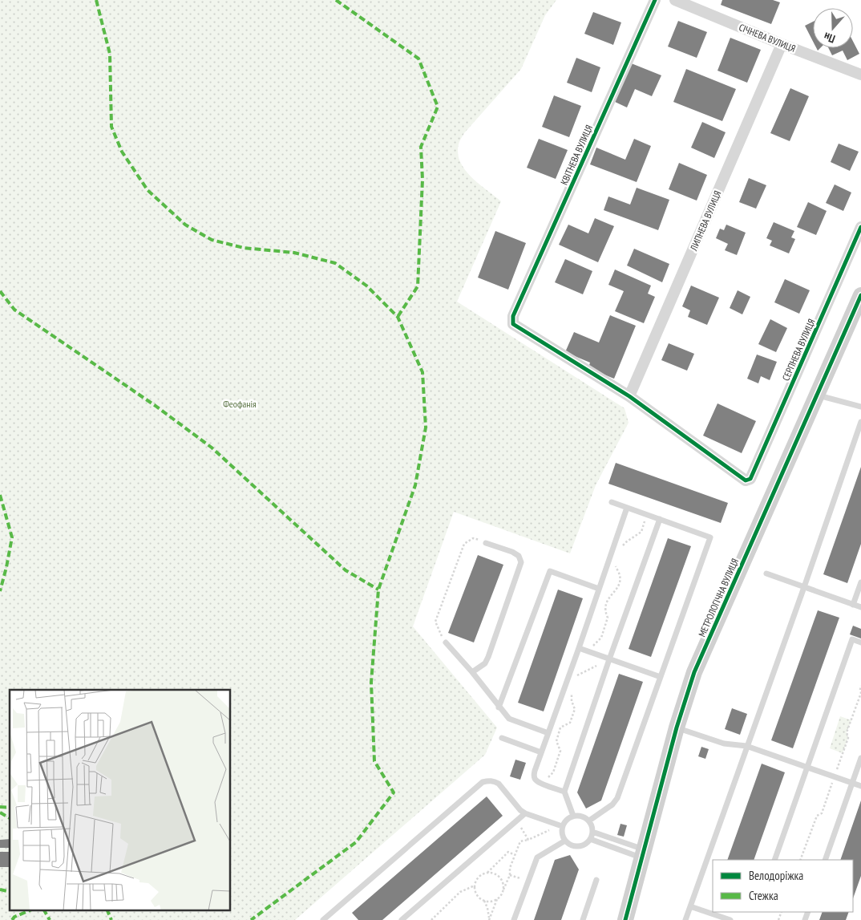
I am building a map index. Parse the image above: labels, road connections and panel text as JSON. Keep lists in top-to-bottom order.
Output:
{
  "streets": {
    "street": [
      "СІЧНЕВА ВУЛИЦЯ",
      "КВІТНЕВА ВУЛИЦЯ",
      "ЛИПНЕВА ВУЛИЦЯ",
      "СЕРПНЕВА ВУЛИЦЯ",
      "МЕТРОЛОГІЧНА ВУЛИЦЯ"
    ]
  },
  "crossings": [
    ["СІЧНЕВА ВУЛИЦЯ", "ЛИПНЕВА ВУЛИЦЯ"],
    ["КВІТНЕВА ВУЛИЦЯ", "ЛИПНЕВА ВУЛИЦЯ"],
    ["КВІТНЕВА ВУЛИЦЯ", "СЕРПНЕВА ВУЛИЦЯ"],
    ["ЛИПНЕВА ВУЛИЦЯ", "СЕРПНЕВА ВУЛИЦЯ"]
  ],
  "parks": ["Феофанія"],
  "legend": ["Велодоріжка", "Стежка"],
  "north": "bottom"
}
